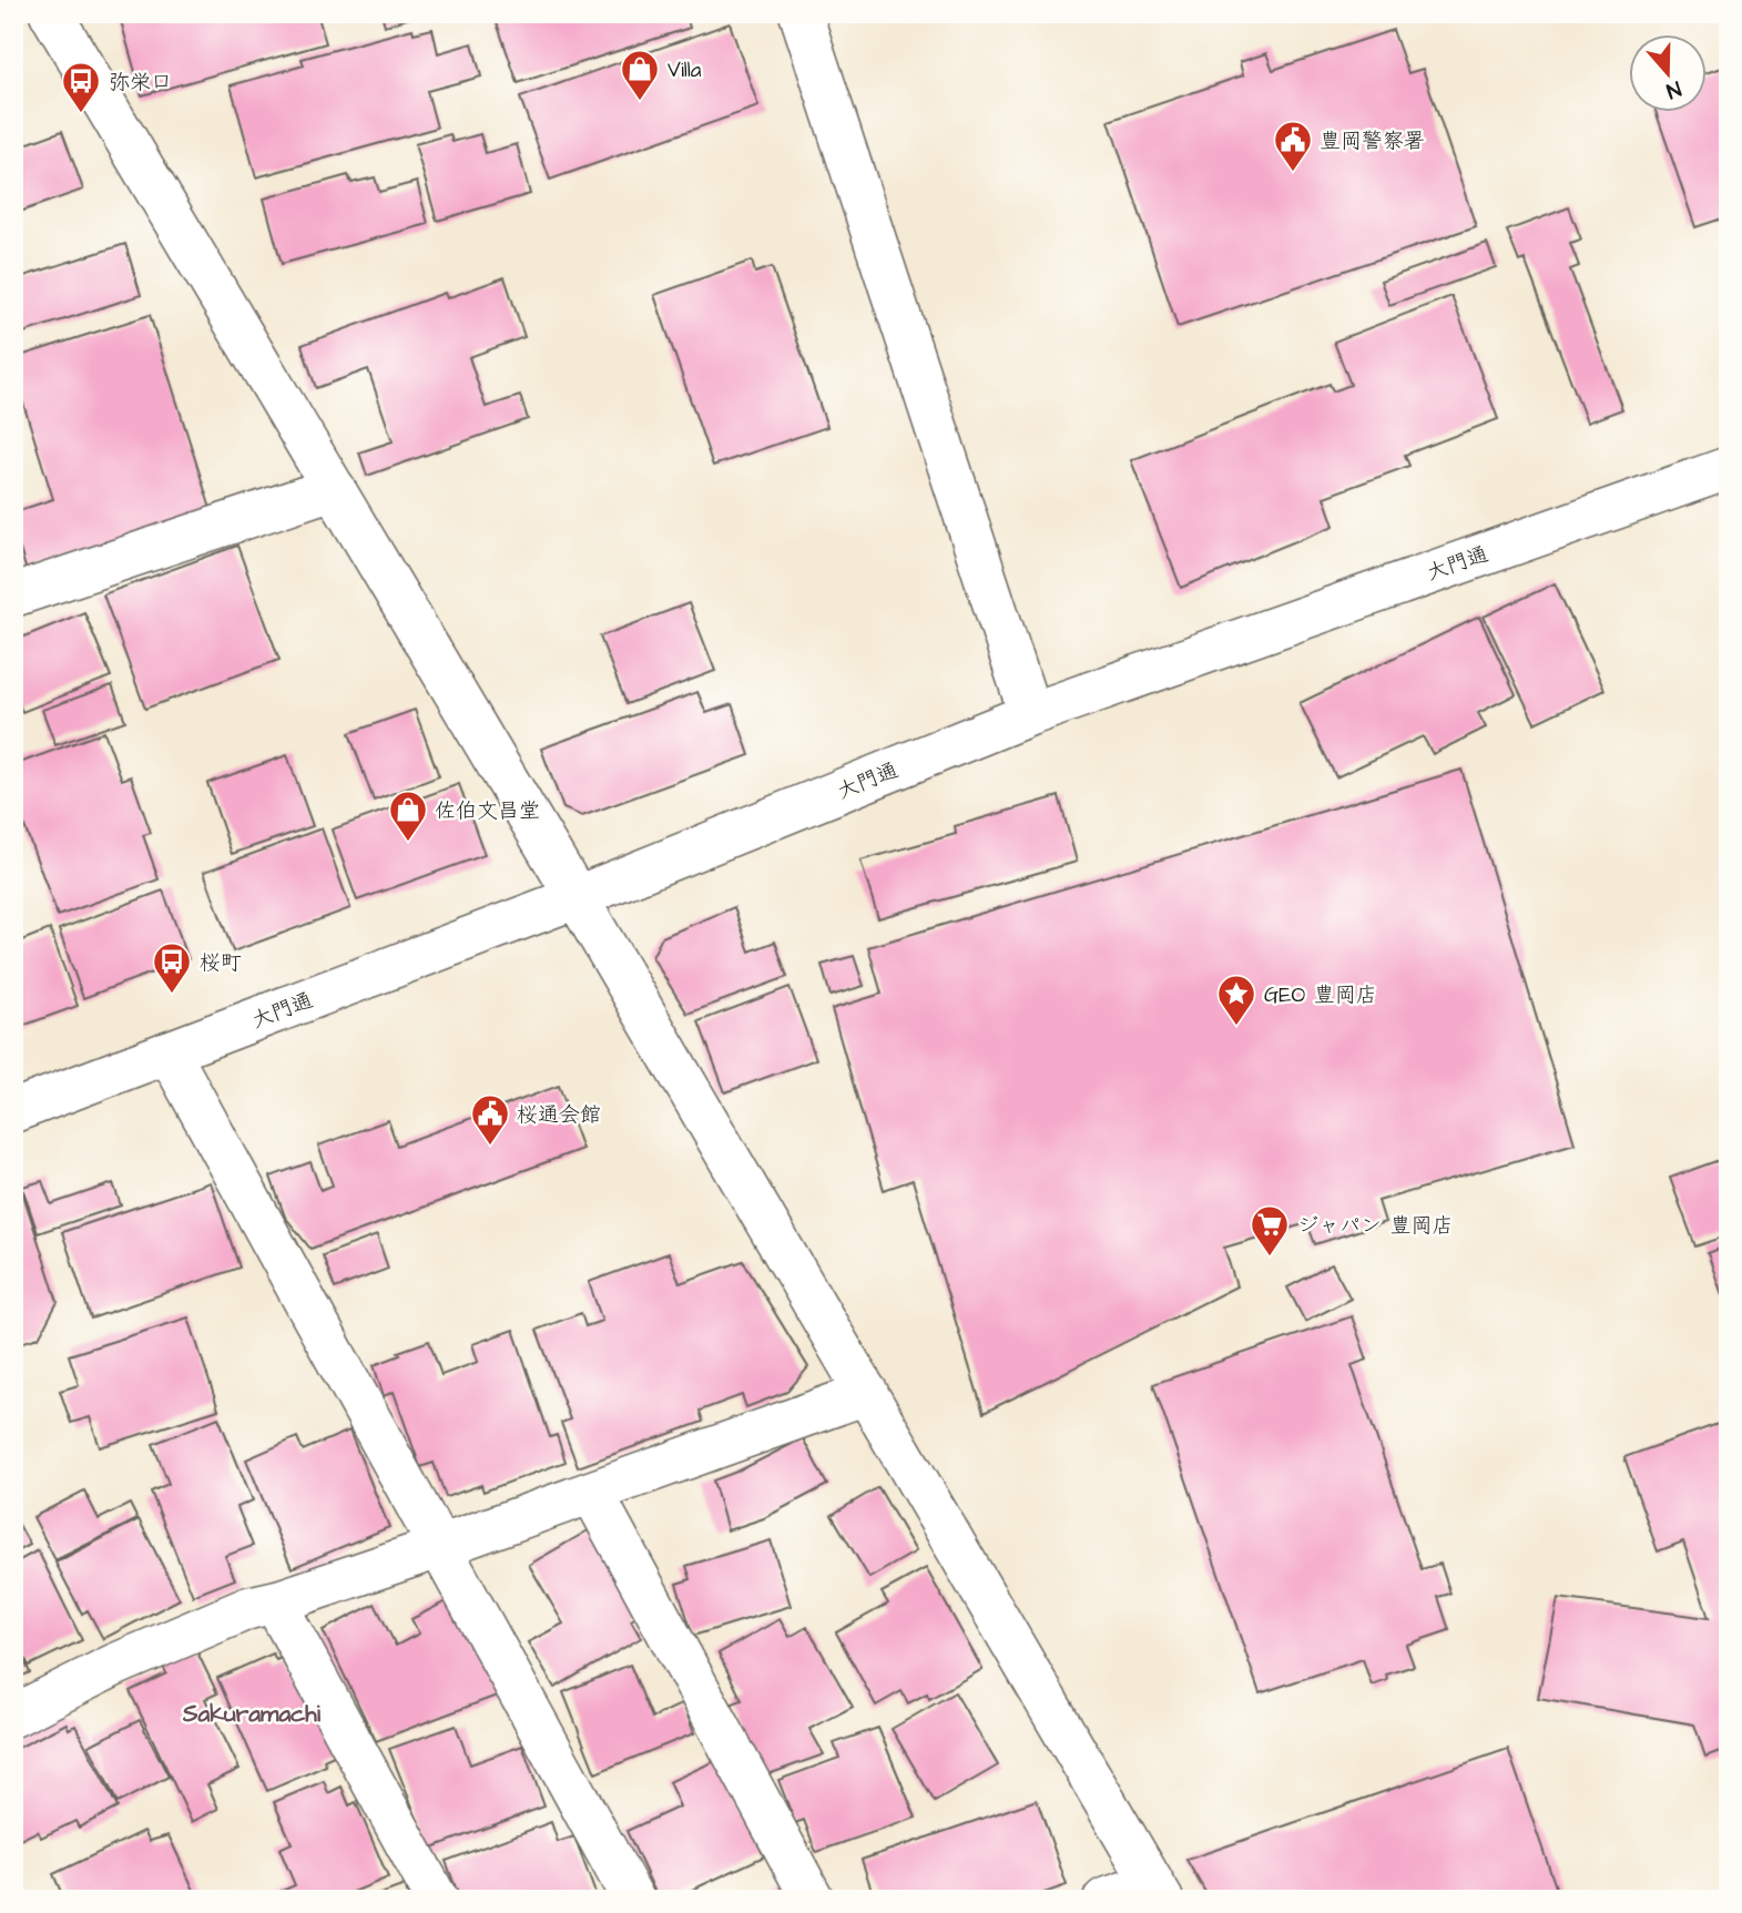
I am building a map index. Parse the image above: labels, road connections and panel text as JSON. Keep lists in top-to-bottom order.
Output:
{
  "streets": {
    "street": ["大門通"]
  },
  "districts": ["Sakuramachi"],
  "places": {
    "shop": ["Villa", "佐伯文昌堂"],
    "bus stop": ["弥栄口", "桜町"],
    "public building": ["豊岡警察署", "桜通会館"],
    "place": ["GEO 豊岡店"],
    "supermarket": ["ジャパン 豊岡店"]
  },
  "north": "bottom"
}
